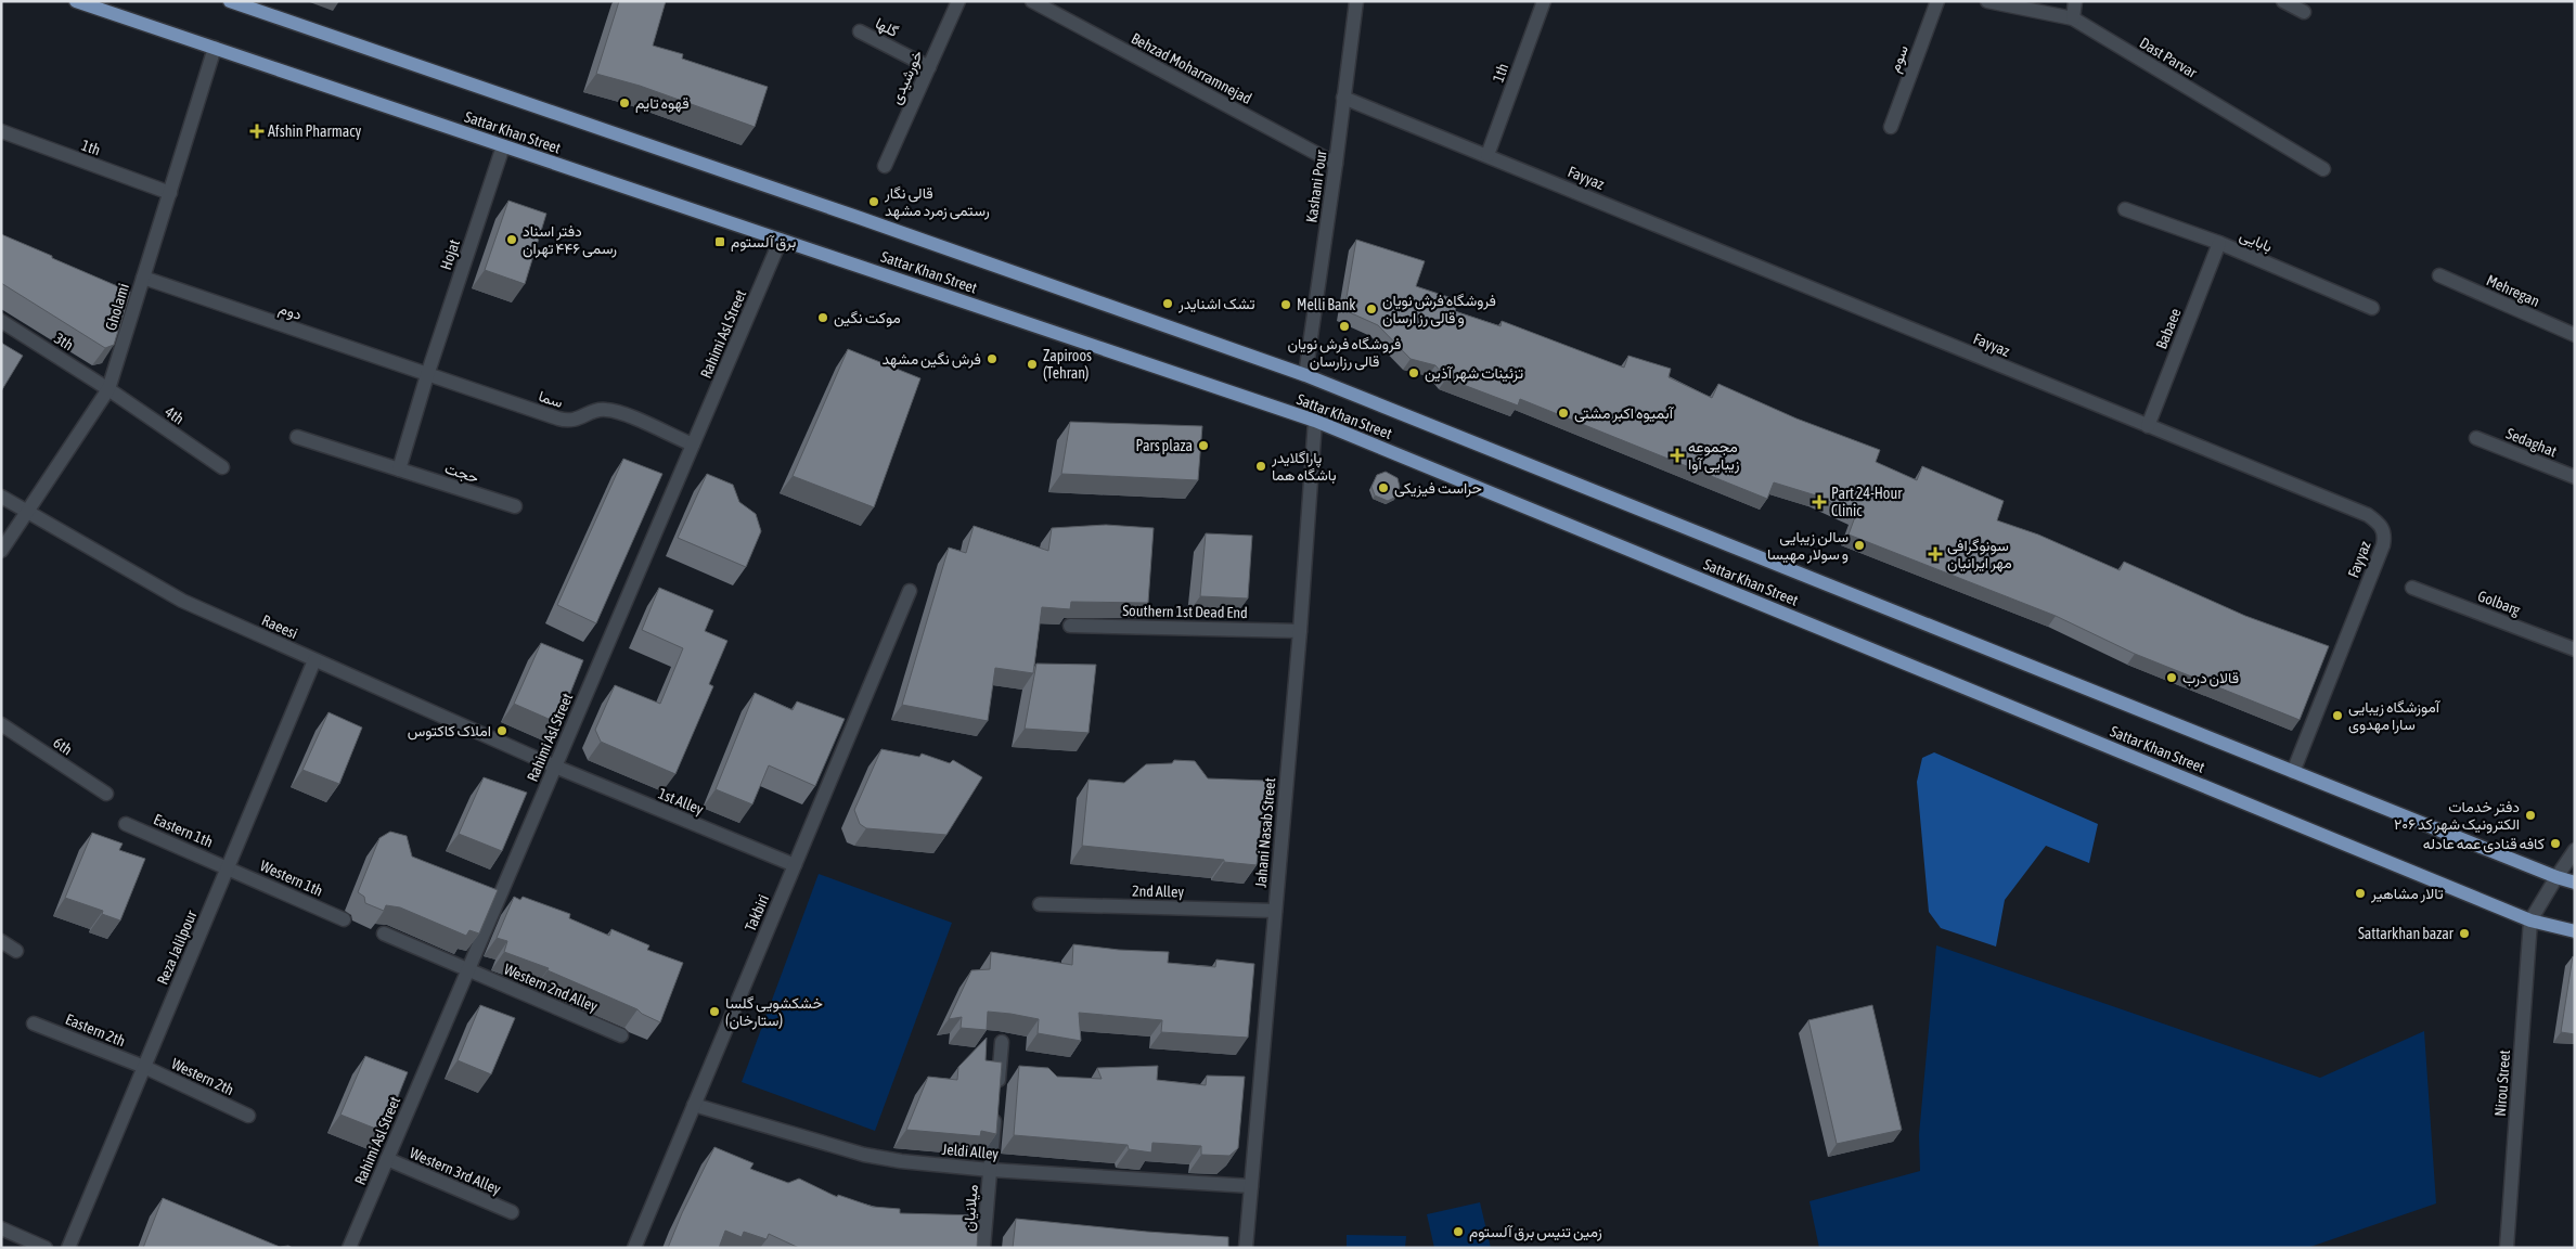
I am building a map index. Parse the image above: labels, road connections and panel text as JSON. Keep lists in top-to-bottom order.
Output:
{
  "streets": {
    "main road": ["Sattar Khan Street"],
    "street": [
      "گلها",
      "Dast Parvar",
      "سوم",
      "Behzad Moharramnejad",
      "1th",
      "خورشیدی",
      "Fayyaz",
      "Kashani Pour",
      "بابایی",
      "Hojat",
      "Mehregan",
      "Gholami",
      "دوم",
      "Babaee",
      "Rahimi Asl Street",
      "3th",
      "سما",
      "4th",
      "Sedaghat",
      "حجت",
      "Golbarg",
      "Southern 1st Dead End",
      "Raeesi",
      "6th",
      "1st Alley",
      "Eastern 1th",
      "Jahani Nasab Street",
      "Western 1th",
      "2nd Alley",
      "Takbiri",
      "Reza Jalilpour",
      "Western 2nd Alley",
      "Eastern 2th",
      "Western 2th",
      "Nirou Street",
      "Jeldi Alley",
      "Western 3rd Alley",
      "میلانیان"
    ]
  },
  "crossings": [
    ["گلها", "خورشیدی"],
    ["Behzad Moharramnejad", "Kashani Pour"],
    ["1th", "Fayyaz"],
    ["1th", "Gholami"],
    ["Sattar Khan Street", "Fayyaz"],
    ["Sattar Khan Street", "Kashani Pour"],
    ["Sattar Khan Street", "Hojat"],
    ["Sattar Khan Street", "Gholami"],
    ["Sattar Khan Street", "Rahimi Asl Street"],
    ["Sattar Khan Street", "Jahani Nasab Street"],
    ["Sattar Khan Street", "Nirou Street"],
    ["Fayyaz", "Kashani Pour"],
    ["Fayyaz", "Babaee"],
    ["بابایی", "Babaee"],
    ["Hojat", "دوم"],
    ["Hojat", "سما"],
    ["Gholami", "دوم"],
    ["Gholami", "3th"],
    ["Gholami", "4th"],
    ["Gholami", "Raeesi"],
    ["دوم", "سما"],
    ["Rahimi Asl Street", "سما"],
    ["Rahimi Asl Street", "Raeesi"],
    ["Rahimi Asl Street", "1st Alley"],
    ["Rahimi Asl Street", "Western 2nd Alley"],
    ["Rahimi Asl Street", "Western 3rd Alley"],
    ["3th", "4th"],
    ["Southern 1st Dead End", "Jahani Nasab Street"],
    ["Raeesi", "1st Alley"],
    ["Raeesi", "Reza Jalilpour"],
    ["1st Alley", "Takbiri"],
    ["Eastern 1th", "Western 1th"],
    ["Eastern 1th", "Reza Jalilpour"],
    ["Jahani Nasab Street", "2nd Alley"],
    ["Jahani Nasab Street", "Jeldi Alley"],
    ["Western 1th", "Reza Jalilpour"],
    ["Takbiri", "Jeldi Alley"],
    ["Reza Jalilpour", "Eastern 2th"],
    ["Reza Jalilpour", "Western 2th"],
    ["Eastern 2th", "Western 2th"],
    ["Jeldi Alley", "میلانیان"]
  ],
  "places": {
    "other": [
      "قهوه تایم",
      "قالی نگار رستمی زمرد مشهد",
      "دفتر اسناد رسمی ۴۴۶ تهران",
      "تشک اشنایدر",
      "Melli Bank",
      "فروشگاه فرش نویان و قالی رز ارسان",
      "موکت نگین",
      "فروشگاه فرش نویان قالی رزارسان",
      "فرش نگین مشهد",
      "Zapiroos (Tehran)",
      "تزئینات شهر آذین",
      "آبمیوه اکبر مشتی",
      "Pars plaza",
      "پاراگلایدر باشگاه هما",
      "حراست فیزیکی",
      "سالن زیبایی و سولار مهیسا",
      "قالان درب",
      "آموزشگاه زیبایی سارا مهدوی",
      "املاک کاکتوس",
      "دفتر خدمات الکترونیک شهر کد ۲۰۶",
      "کافه قنادی عمه عادله",
      "تالار مشاهیر",
      "Sattarkhan bazar",
      "خشکشویی گلسا (ستارخان)",
      "زمین تنیس برق آلستوم"
    ],
    "health": [
      "Afshin Pharmacy",
      "مجموعه زیبایی آوا",
      "Part 24-Hour Clinic",
      "سونوگرافی مهر ایرانیان"
    ],
    "transit": ["برق آلستوم"]
  }
}
